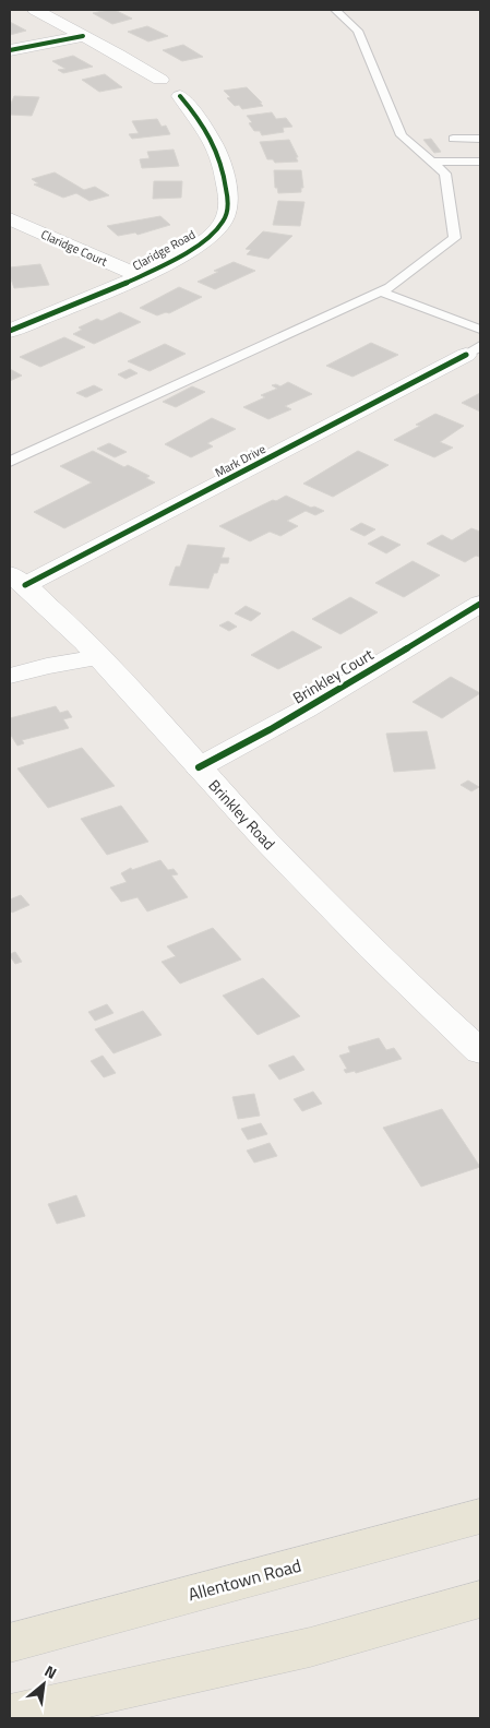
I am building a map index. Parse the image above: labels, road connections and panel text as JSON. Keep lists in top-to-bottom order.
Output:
{
  "streets": {
    "main road": ["Allentown Road"],
    "street": [
      "Claridge Court",
      "Claridge Road",
      "Mark Drive",
      "Brinkley Court",
      "Brinkley Road"
    ]
  },
  "crossings": [
    ["Claridge Court", "Claridge Road"],
    ["Mark Drive", "Brinkley Road"],
    ["Brinkley Court", "Brinkley Road"]
  ],
  "north": "top right"
}
